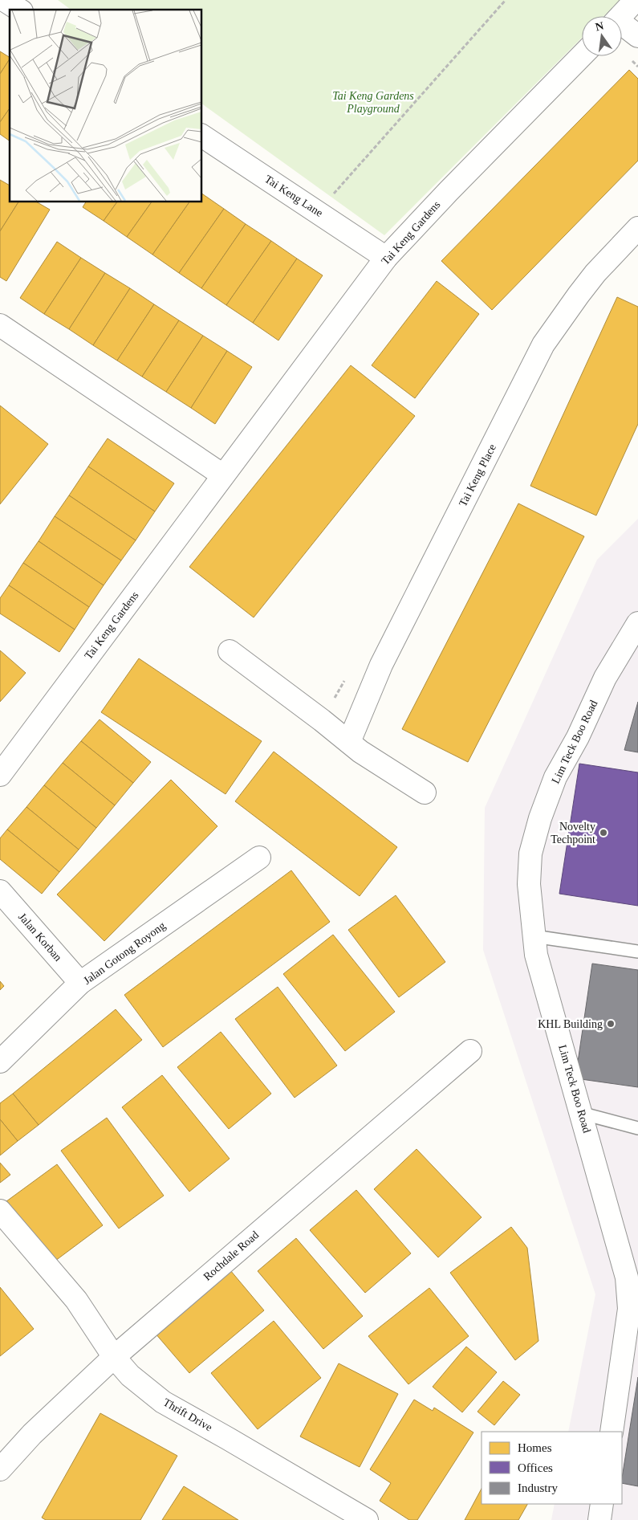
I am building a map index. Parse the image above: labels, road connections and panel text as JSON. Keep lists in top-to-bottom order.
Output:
{
  "streets": {
    "street": [
      "Tai Keng Lane",
      "Tai Keng Gardens",
      "Tai Keng Place",
      "Lim Teck Boo Road",
      "Jalan Korban",
      "Jalan Gotong Royong",
      "Rochdale Road",
      "Thrift Drive"
    ]
  },
  "crossings": [
    ["Tai Keng Lane", "Tai Keng Gardens"],
    ["Jalan Korban", "Jalan Gotong Royong"],
    ["Rochdale Road", "Thrift Drive"]
  ],
  "parks": ["Tai Keng Gardens Playground"],
  "places": ["Novelty Techpoint", "KHL Building"],
  "legend": ["Homes", "Offices", "Industry"],
  "north": "top"
}
